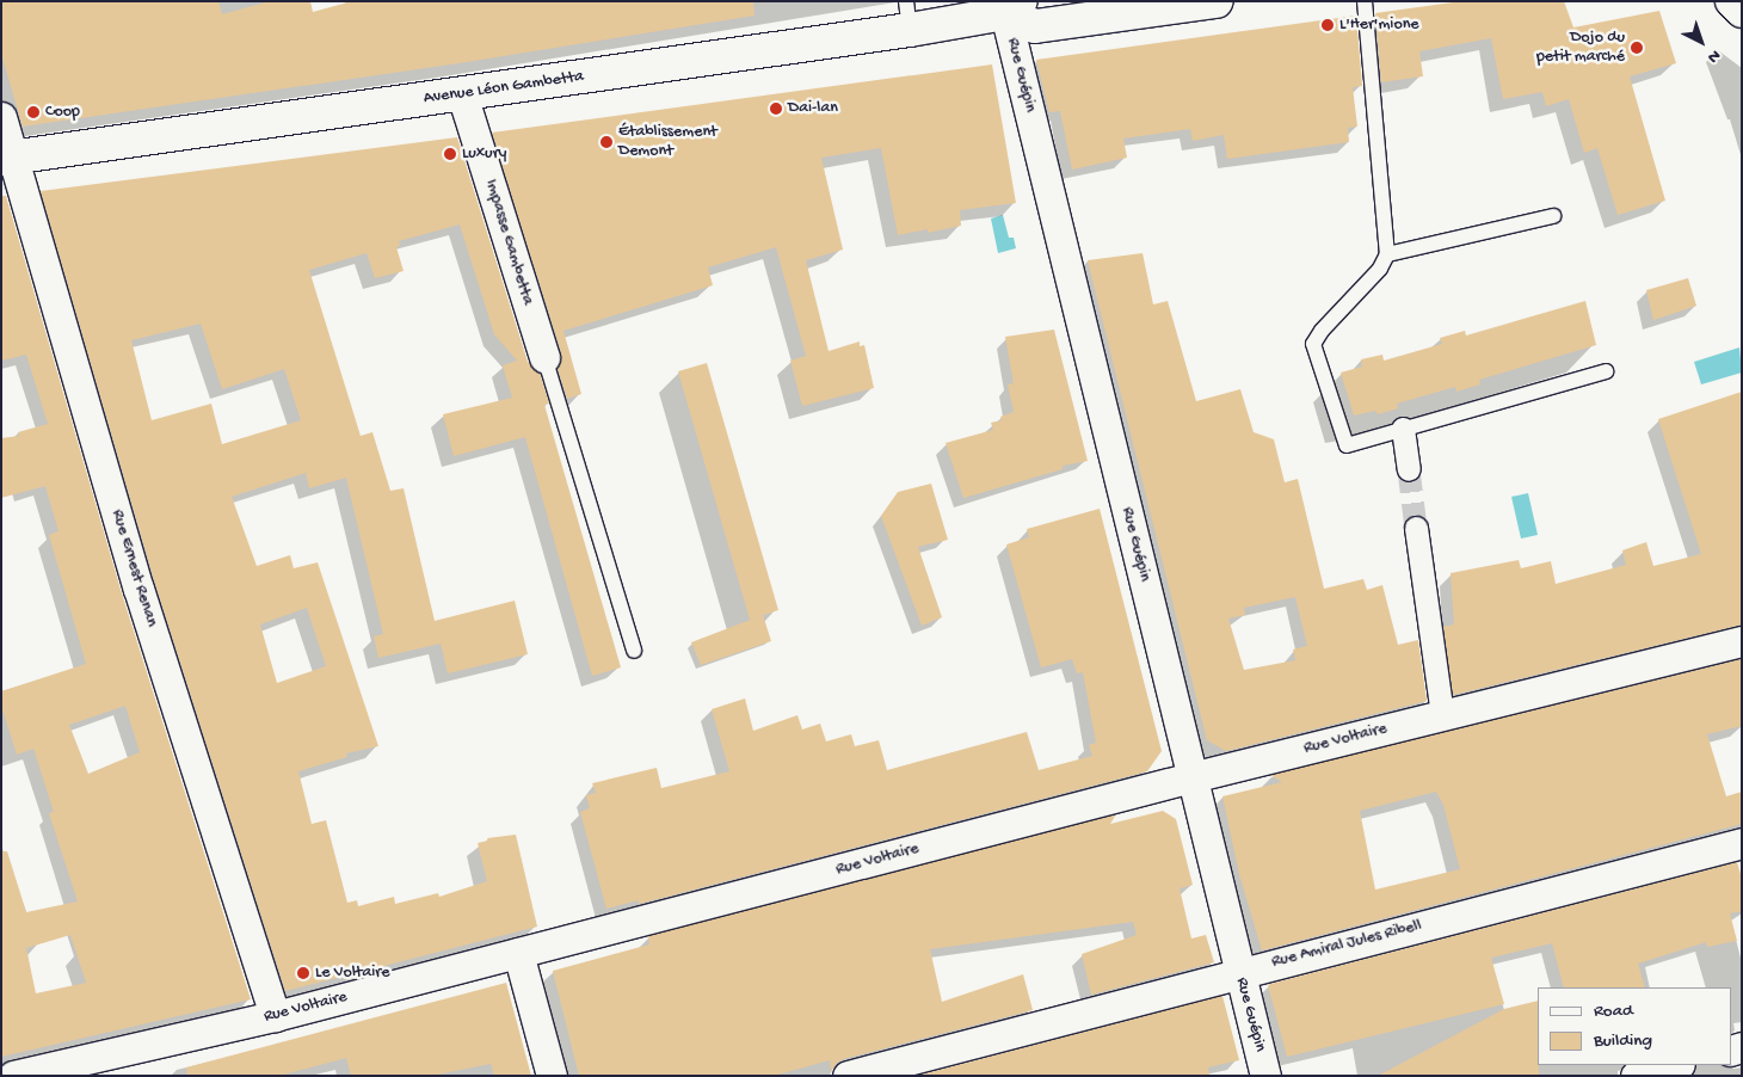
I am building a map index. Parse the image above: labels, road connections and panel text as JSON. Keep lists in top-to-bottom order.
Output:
{
  "streets": {
    "main road": ["Avenue Léon Gambetta"],
    "street": [
      "Rue Guépin",
      "Impasse Gambetta",
      "Rue Ernest Renan",
      "Rue Voltaire",
      "Rue Amiral Jules Ribell"
    ]
  },
  "crossings": [
    ["Rue Guépin", "Avenue Léon Gambetta"],
    ["Rue Guépin", "Rue Voltaire"],
    ["Rue Guépin", "Rue Amiral Jules Ribell"],
    ["Avenue Léon Gambetta", "Impasse Gambetta"],
    ["Avenue Léon Gambetta", "Rue Ernest Renan"],
    ["Rue Ernest Renan", "Rue Voltaire"]
  ],
  "places": [
    "L'Her'mione",
    "Dojo du petit marché",
    "Dai-lan",
    "Coop",
    "Établissement Demont",
    "Luxury",
    "Le Voltaire"
  ],
  "legend": ["Road", "Building"],
  "north": "bottom right"
}
